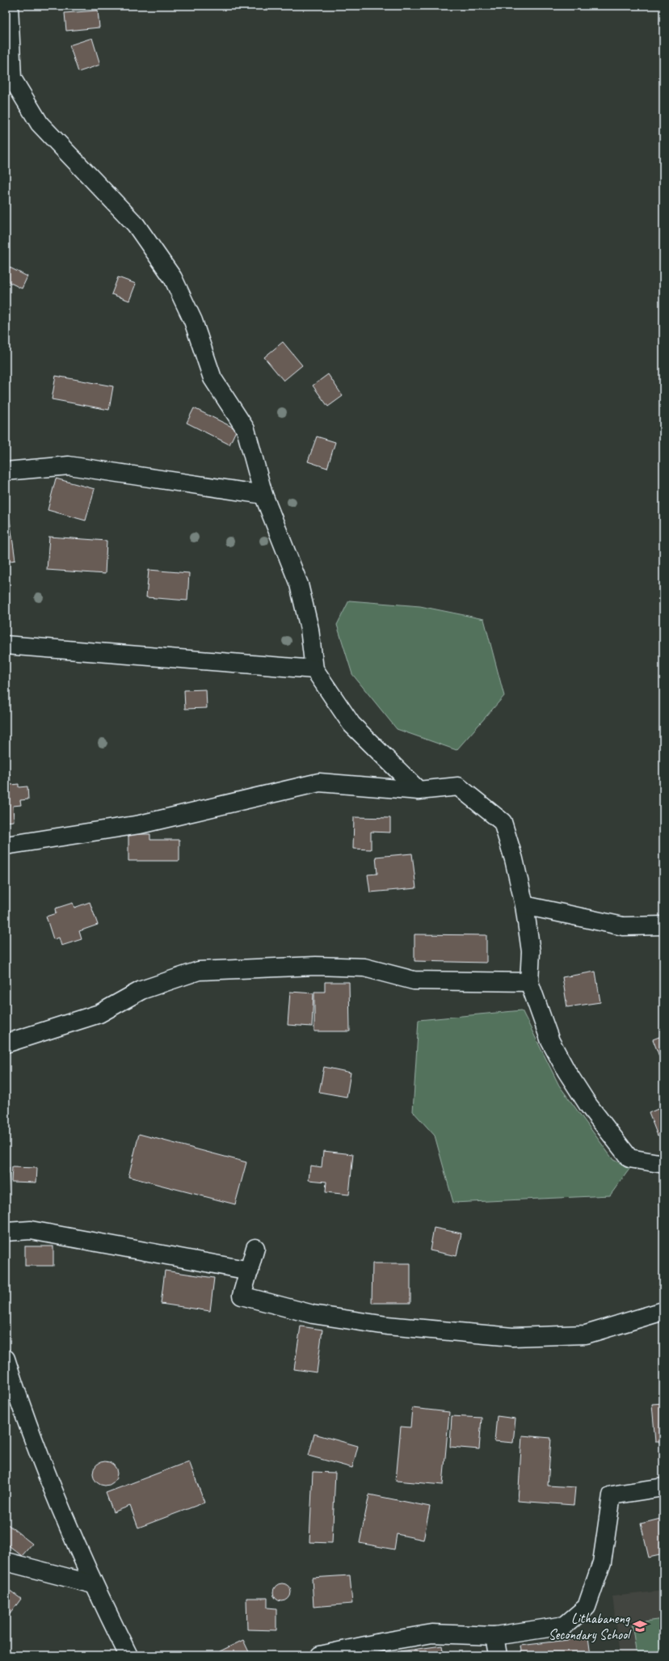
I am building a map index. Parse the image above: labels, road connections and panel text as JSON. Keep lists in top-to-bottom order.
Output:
{
  "places": {
    "school or university": ["Lithabaneng Secondary School"]
  }
}
